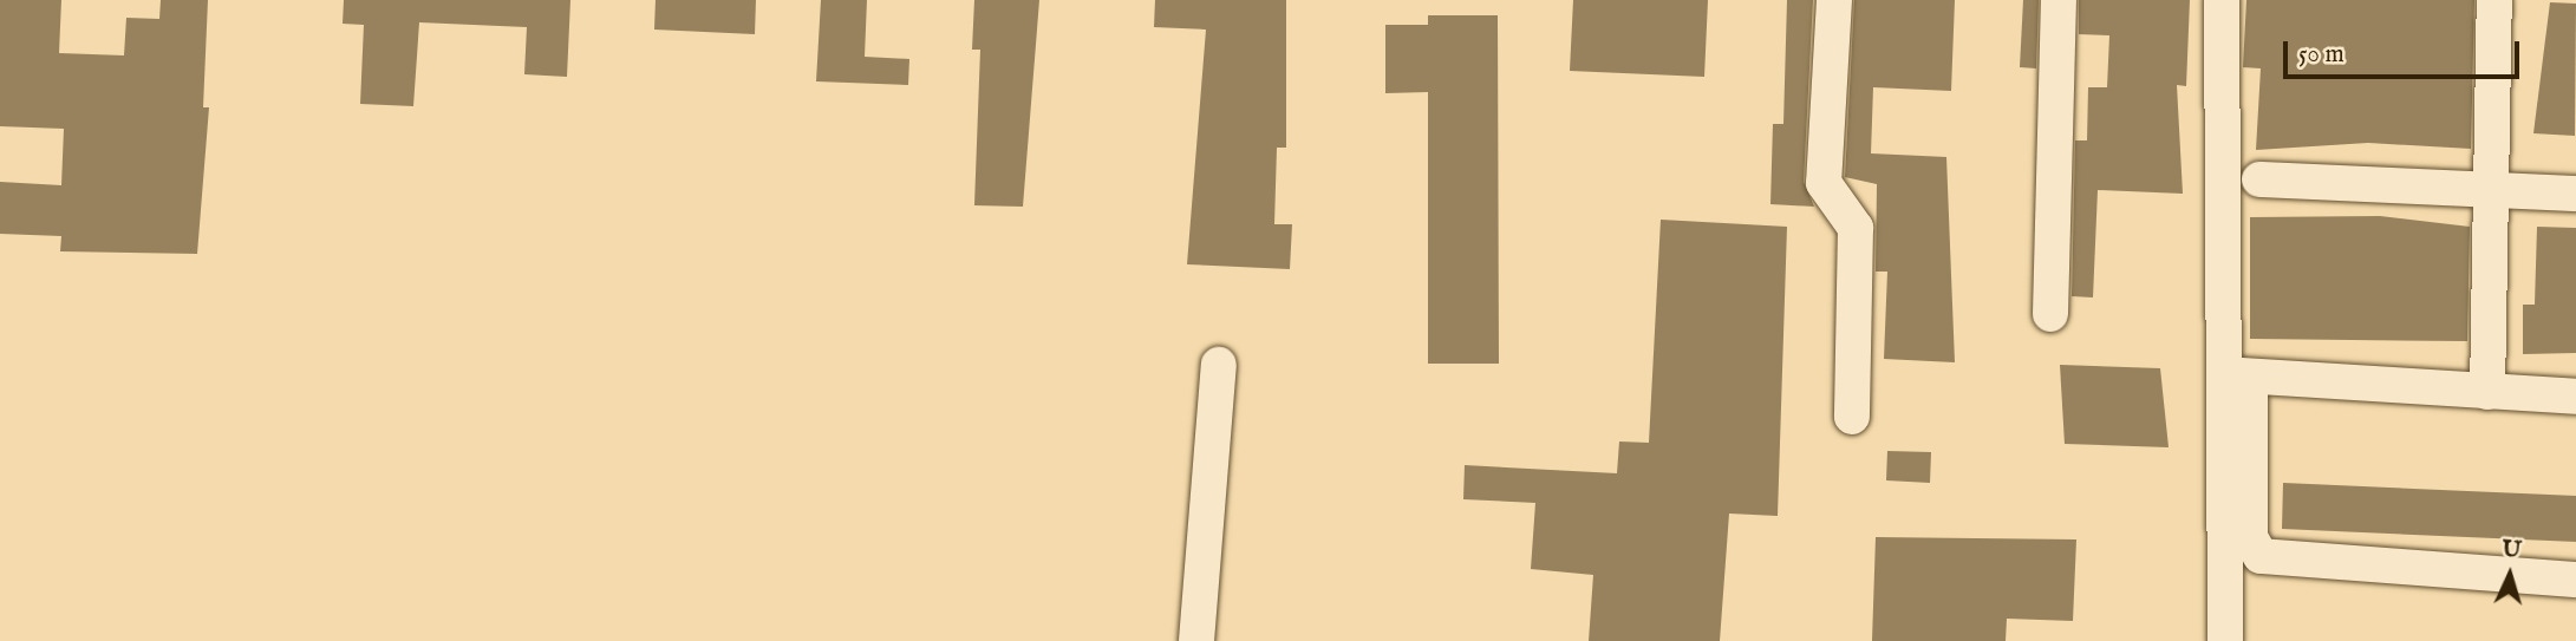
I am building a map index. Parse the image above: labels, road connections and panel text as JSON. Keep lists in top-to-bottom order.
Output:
{
  "scale_bar": "50 m",
  "north": "top"
}
